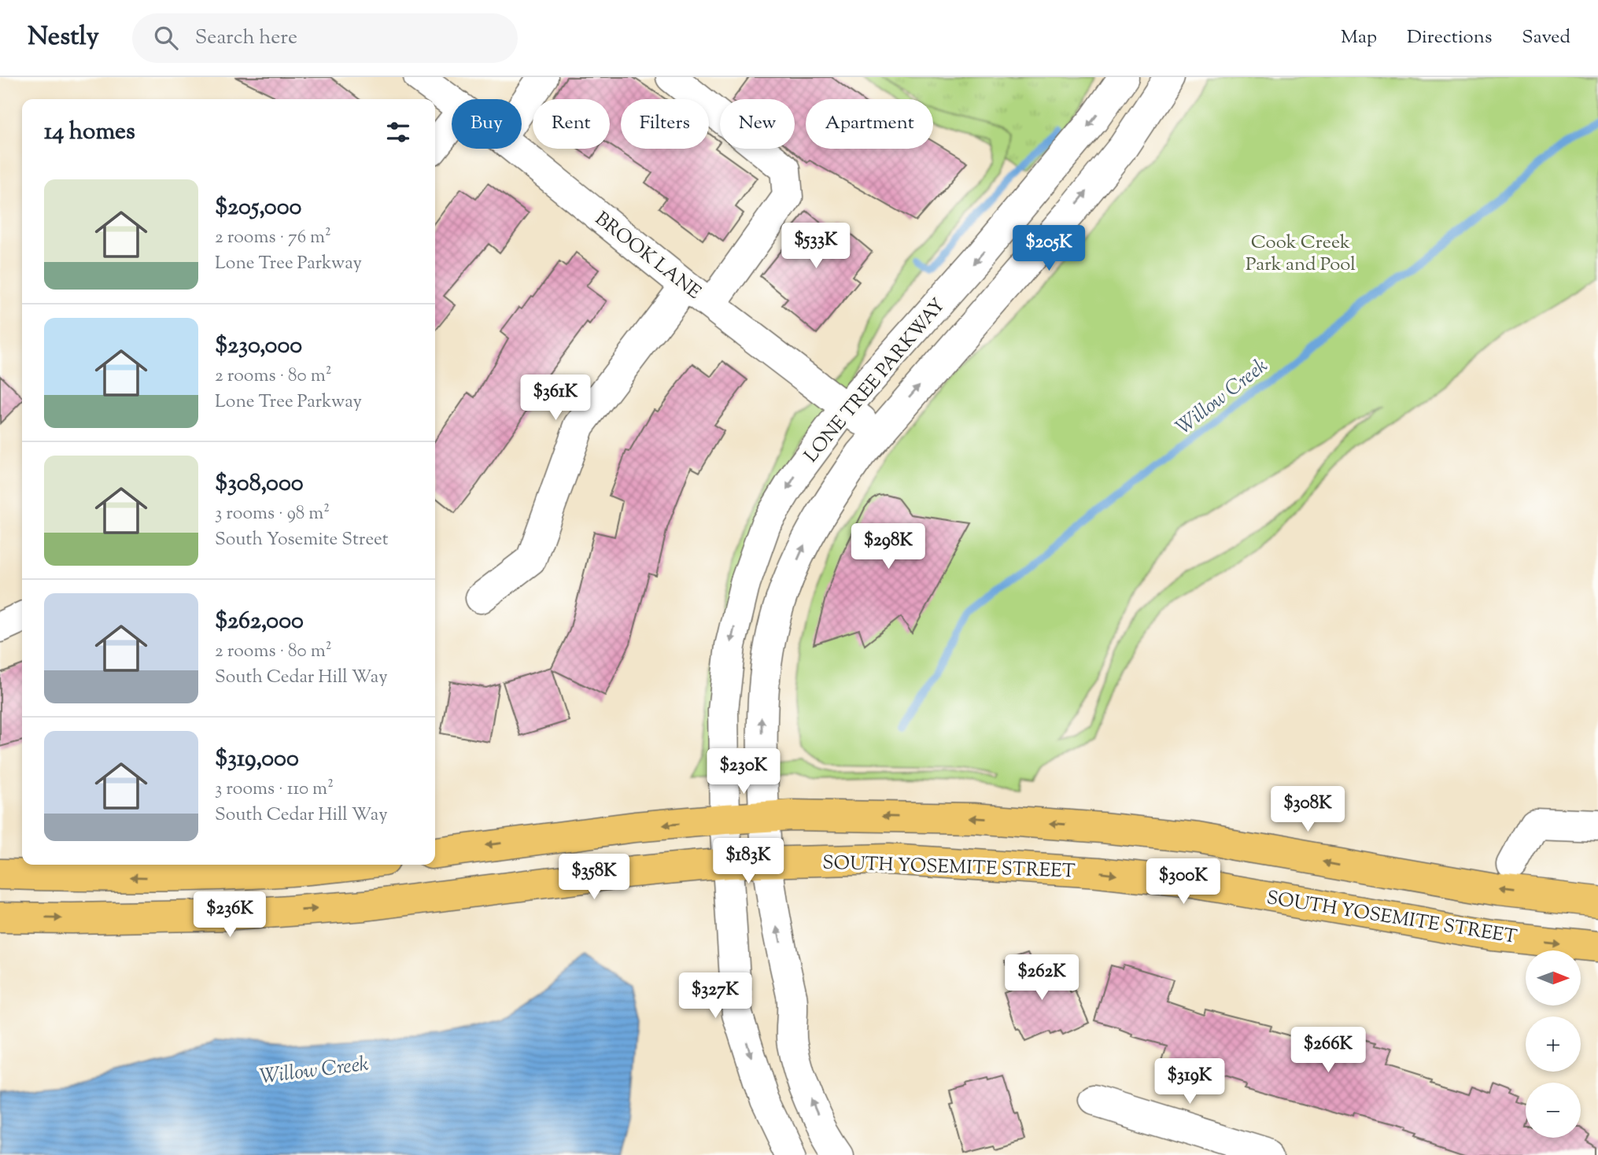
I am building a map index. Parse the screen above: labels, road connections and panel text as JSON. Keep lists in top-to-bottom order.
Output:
{
  "streets": {
    "main road": ["SOUTH YOSEMITE STREET"],
    "street": ["BROOK LANE", "LONE TREE PARKWAY"]
  },
  "crossings": [
    ["BROOK LANE", "LONE TREE PARKWAY"],
    ["LONE TREE PARKWAY", "SOUTH YOSEMITE STREET"]
  ],
  "water": ["Willow Creek"],
  "parks": ["Cook Creek Park and Pool"],
  "north": "right",
  "page": {
    "header": "Nestly",
    "search": "Search here",
    "nav": ["Map", "Directions", "Saved"],
    "chip": [
      "Buy",
      "Rent",
      "Filters",
      "New",
      "Apartment"
    ],
    "heading": "14 homes",
    "list": [
      {
        "name": "$205,000",
        "note": "2 rooms · 76 m² · Lone Tree Parkway"
      },
      {
        "name": "$230,000",
        "note": "2 rooms · 80 m² · Lone Tree Parkway"
      },
      {
        "name": "$308,000",
        "note": "3 rooms · 98 m² · South Yosemite Street"
      },
      {
        "name": "$262,000",
        "note": "2 rooms · 80 m² · South Cedar Hill Way"
      },
      {
        "name": "$319,000",
        "note": "3 rooms · 110 m² · South Cedar Hill Way"
      }
    ],
    "price": [
      "$533K",
      "$205K",
      "$361K",
      "$298K",
      "$230K",
      "$308K",
      "$183K",
      "$358K",
      "$300K",
      "$236K",
      "$262K",
      "$327K",
      "$266K",
      "$319K"
    ],
    "map_buttons": ["+", "−"]
  }
}
